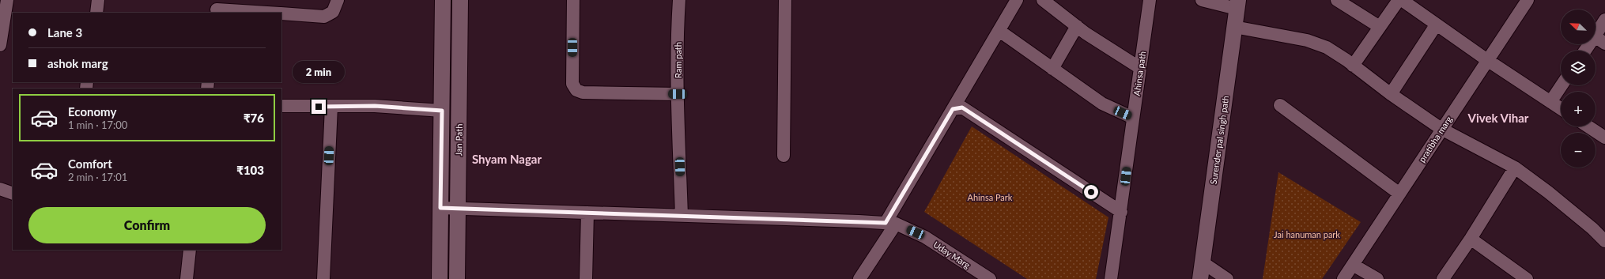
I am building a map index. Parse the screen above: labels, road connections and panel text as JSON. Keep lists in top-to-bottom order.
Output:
{
  "streets": {
    "street": [
      "Ram path",
      "Ahinsa path",
      "pratibha marg",
      "Jan Path",
      "Surender pal singh path",
      "Uday Marg"
    ]
  },
  "crossings": [
    ["Ram path", "Uday Marg"],
    ["Jan Path", "Uday Marg"]
  ],
  "districts": ["Vivek Vihar", "Shyam Nagar"],
  "parks": ["Ahinsa Park", "Jai hanuman park"],
  "north": "top left",
  "page": {
    "map_buttons": ["+", "−"],
    "banner": ["Lane 3", "ashok marg"],
    "bubble": "2 min",
    "list": [
      {
        "name": "Economy",
        "note": "1 min · 17:00",
        "value": "₹76"
      },
      {
        "name": "Comfort",
        "note": "2 min · 17:01",
        "value": "₹103"
      }
    ],
    "buttons": "Confirm"
  }
}
